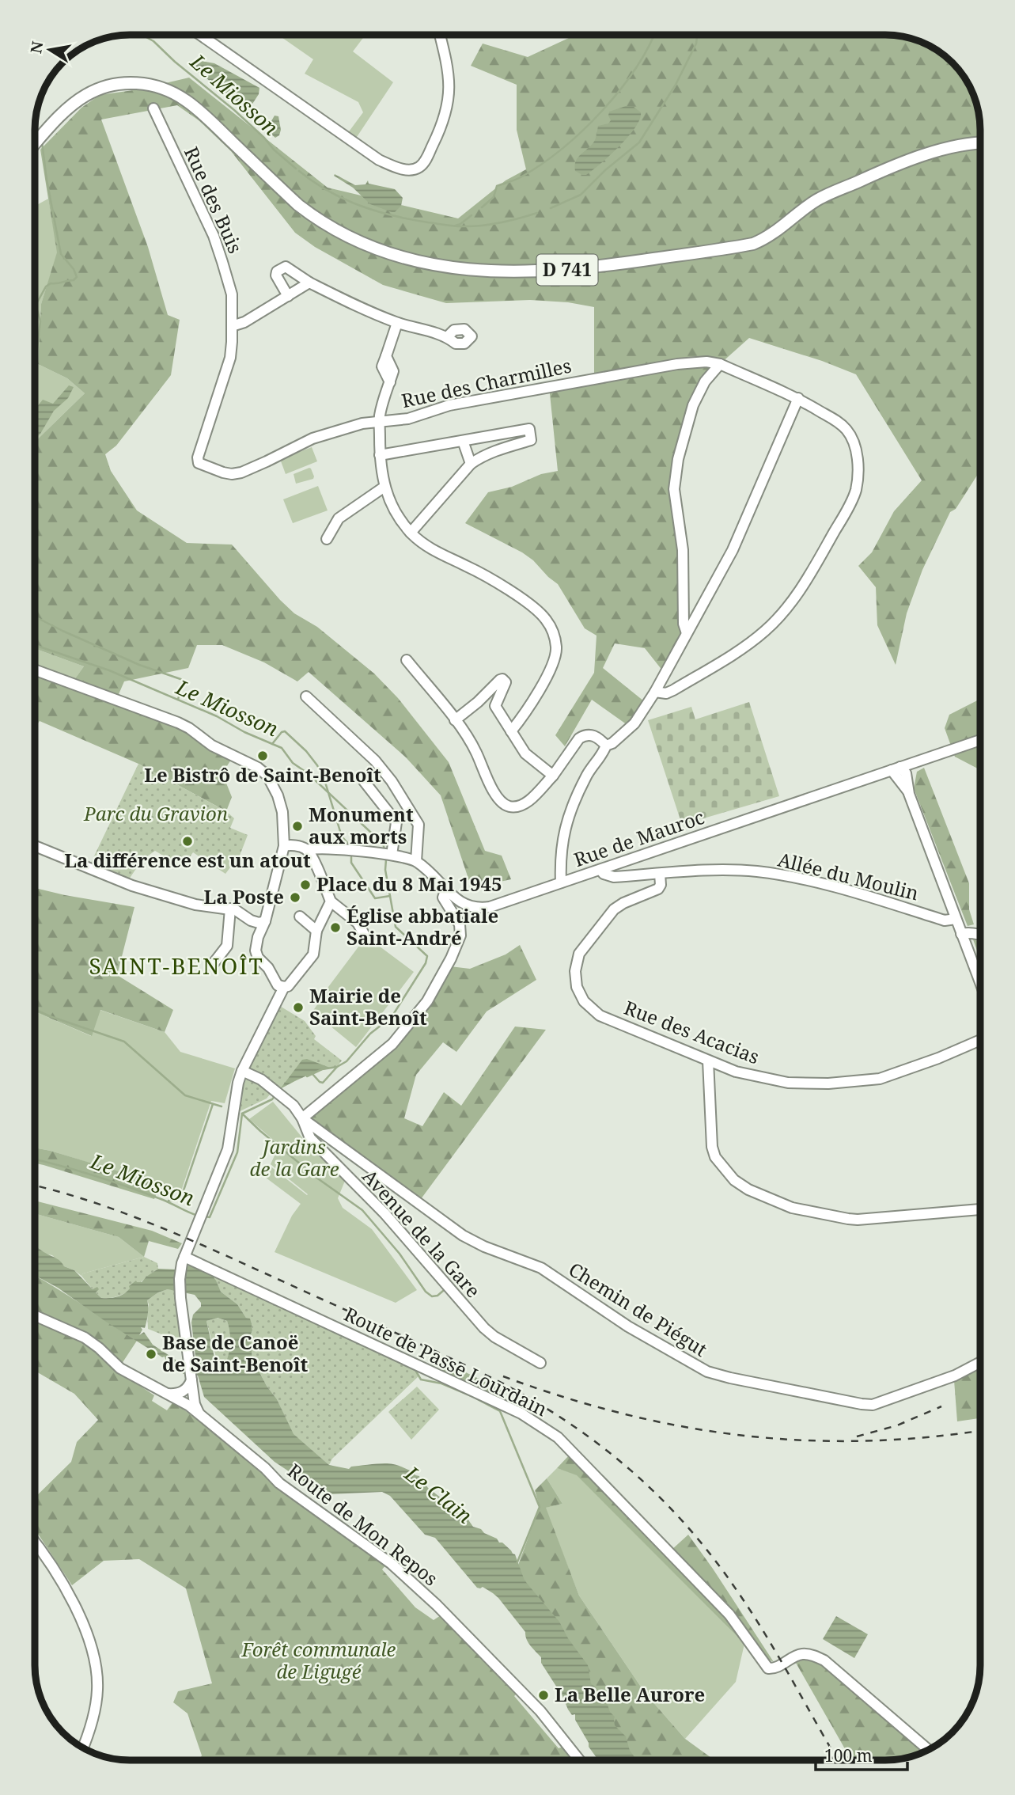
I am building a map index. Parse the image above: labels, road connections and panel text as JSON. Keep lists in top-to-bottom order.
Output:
{
  "streets": {
    "main road": ["D 741"],
    "street": [
      "Rue des Buis",
      "Rue des Charmilles",
      "Rue de Mauroc",
      "Allée du Moulin",
      "Rue des Acacias",
      "Avenue de la Gare",
      "Chemin de Piégut",
      "Route de Passe Lourdain",
      "Route de Mon Repos"
    ]
  },
  "crossings": [
    ["Rue des Buis", "Rue des Charmilles"],
    ["Rue de Mauroc", "Allée du Moulin"],
    ["Allée du Moulin", "Rue des Acacias"],
    ["Avenue de la Gare", "Chemin de Piégut"]
  ],
  "districts": ["SAINT-BENOÎT"],
  "water": ["Le Miosson", "Le Clain"],
  "parks": ["Parc du Gravion", "Jardins de la Gare", "Forêt communale de Ligugé"],
  "places": [
    "Le Bistrô de Saint-Benoît",
    "Monument aux morts",
    "La différence est un atout",
    "Place du 8 Mai 1945",
    "La Poste",
    "Église abbatiale Saint-André",
    "Mairie de Saint-Benoît",
    "Base de Canoë de Saint-Benoît",
    "La Belle Aurore"
  ],
  "scale_bar": "100 m",
  "north": "left"
}
